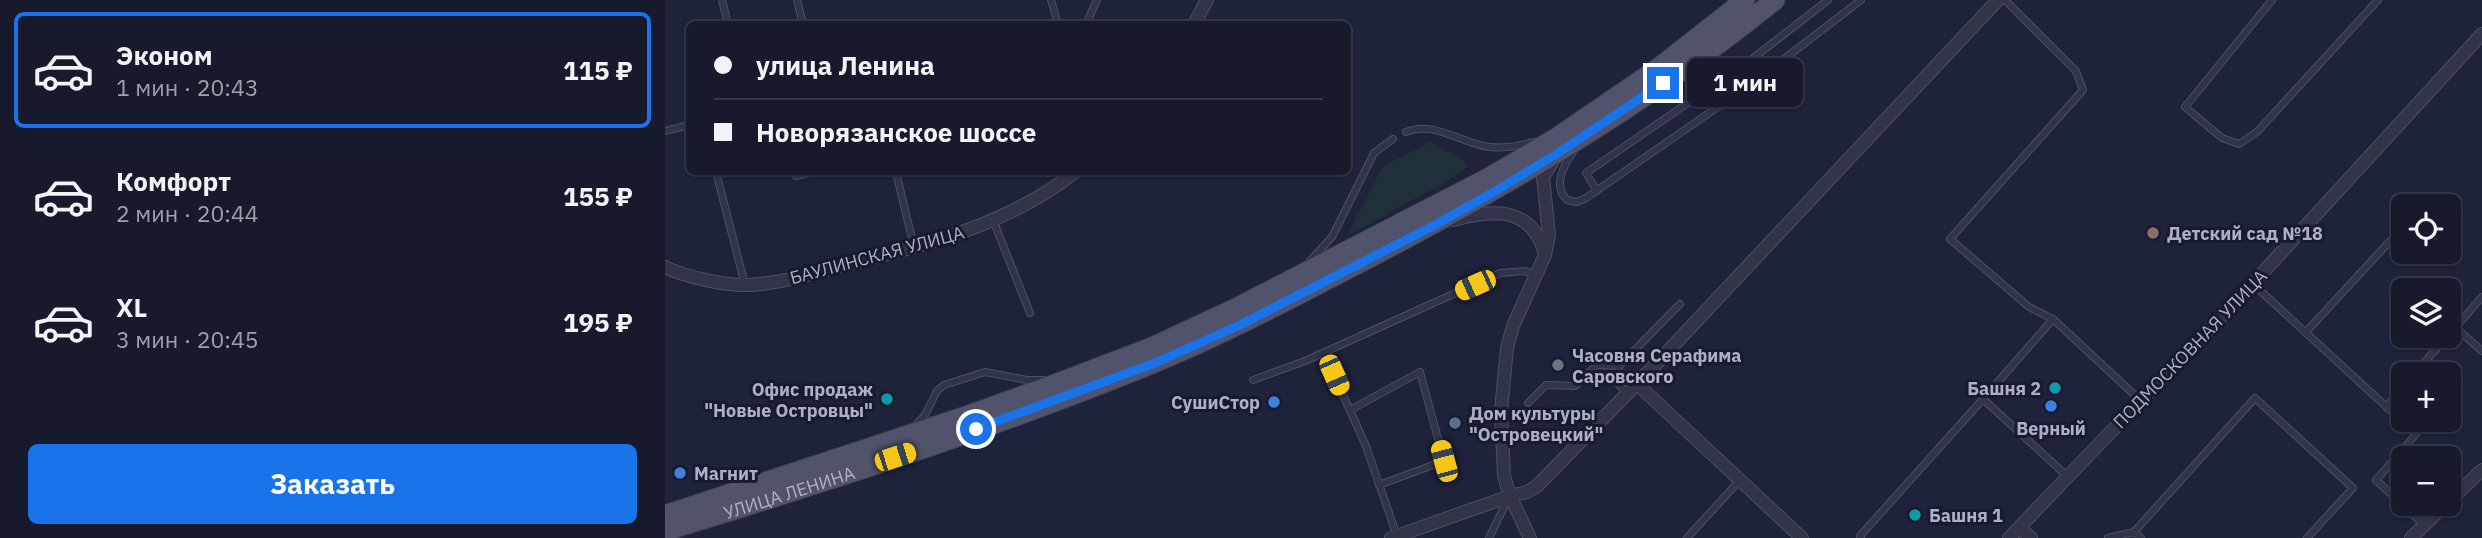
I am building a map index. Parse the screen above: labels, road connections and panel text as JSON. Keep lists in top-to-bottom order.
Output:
{
  "streets": {
    "main road": ["УЛИЦА ЛЕНИНА"],
    "street": ["БАУЛИНСКАЯ УЛИЦА", "ПОДМОСКОВНАЯ УЛИЦА"]
  },
  "places": [
    "Детский сад №18",
    "Часовня Серафима Саровского",
    "Башня 2",
    "Офис продаж \"Новые Островцы\"",
    "СушиСтор",
    "Верный",
    "Дом культуры \"Островецкий\"",
    "Магнит",
    "Башня 1"
  ],
  "page": {
    "list": [
      {
        "name": "Эконом",
        "note": "1 мин · 20:43",
        "value": "115 ₽"
      },
      {
        "name": "Комфорт",
        "note": "2 мин · 20:44",
        "value": "155 ₽"
      },
      {
        "name": "XL",
        "note": "3 мин · 20:45",
        "value": "195 ₽"
      }
    ],
    "banner": ["улица Ленина", "Новорязанское шоссе"],
    "bubble": "1 мин",
    "map_buttons": ["+", "−"],
    "buttons": "Заказать"
  }
}
